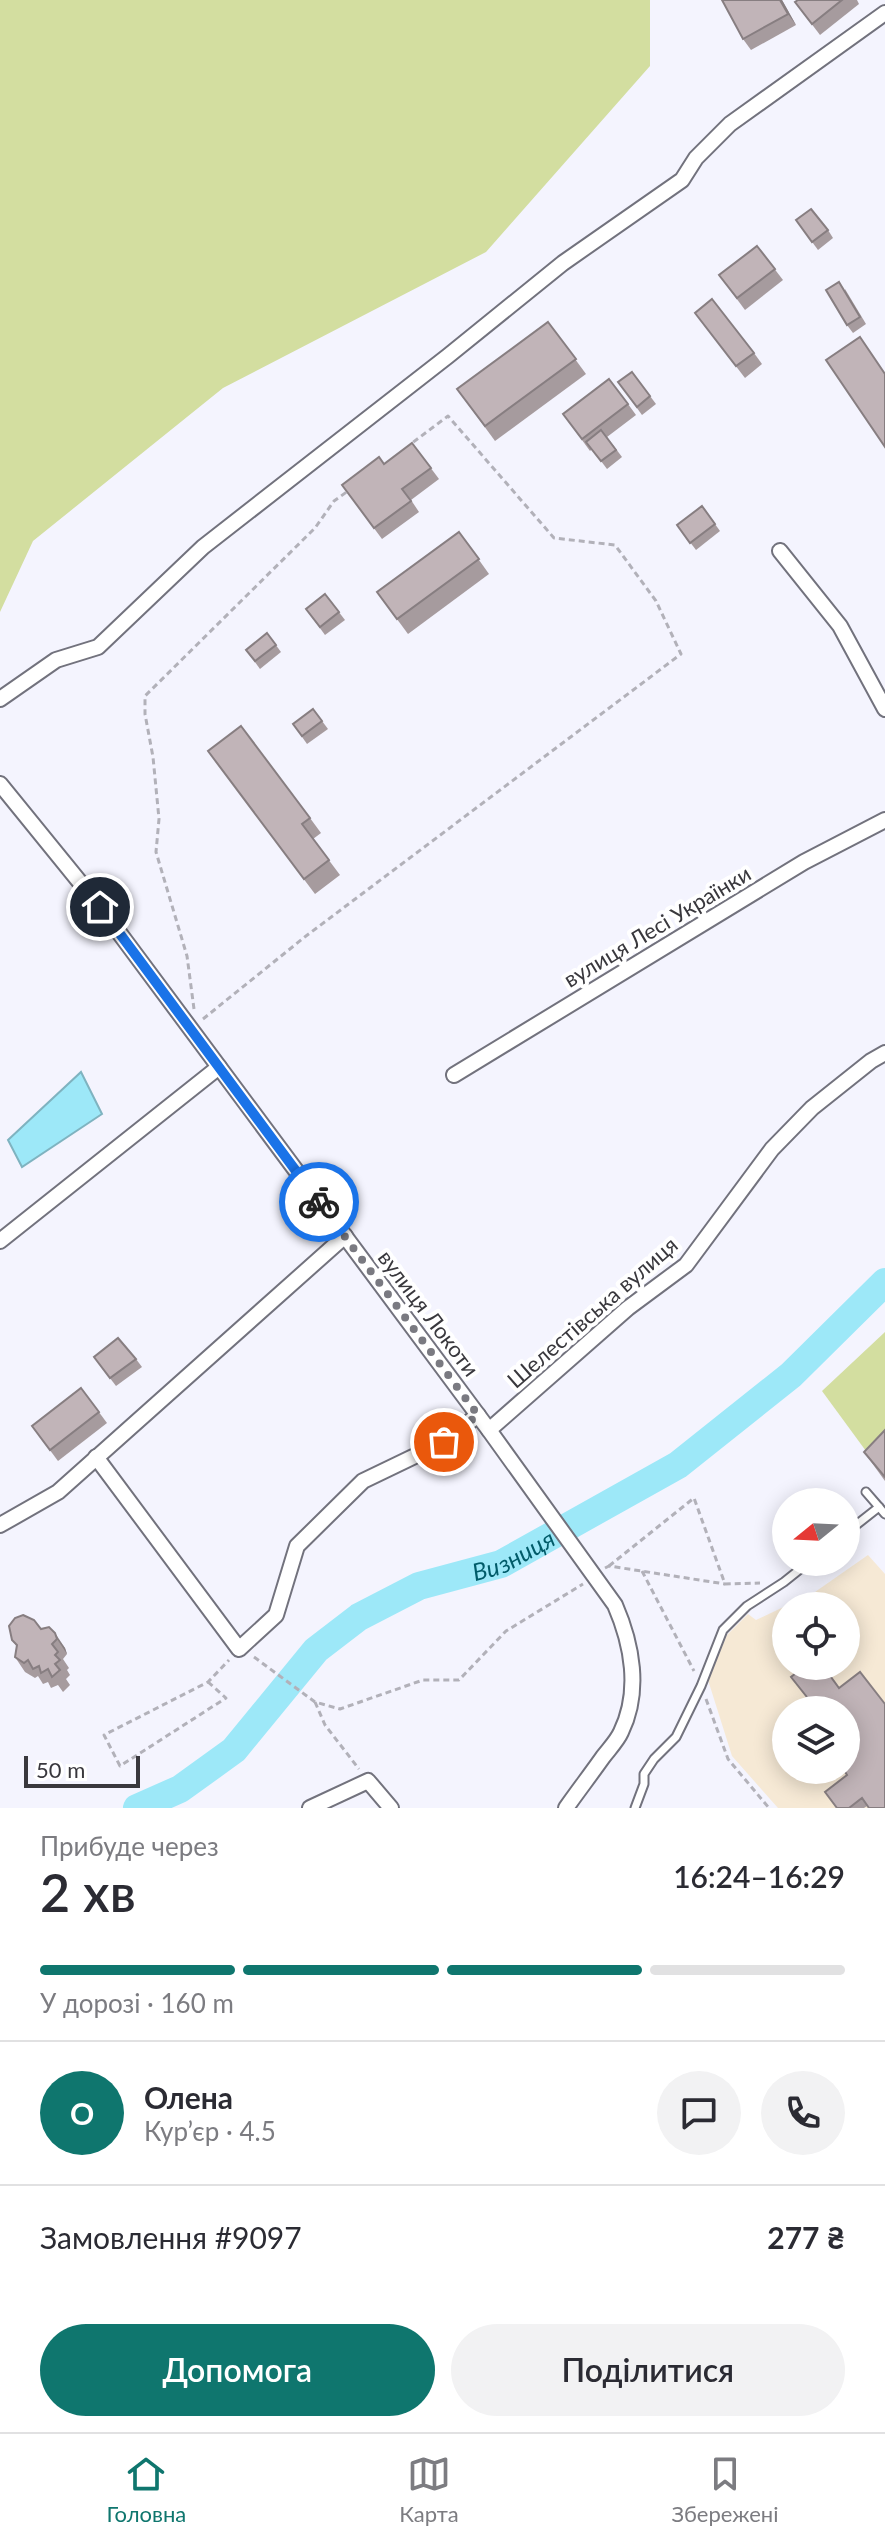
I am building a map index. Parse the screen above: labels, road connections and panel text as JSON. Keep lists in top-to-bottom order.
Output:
{
  "streets": {
    "street": ["вулиця Лесі Українки", "Шелестівська вулиця", "вулиця Локоти"]
  },
  "crossings": [
    ["Шелестівська вулиця", "вулиця Локоти"]
  ],
  "water": ["Визниця"],
  "scale_bar": "50 m",
  "north": "left",
  "page": {
    "scale": "50 m",
    "heading": ["2 хв", "Прибуде через", "16:24–16:29"],
    "panel": [
      "Олена",
      "Кур’єр · 4.5",
      "Замовлення #9097",
      "277 ₴"
    ],
    "bar": "У дорозі · 160 m",
    "round": "О",
    "buttons": ["Допомога", "Поділитися"],
    "tabs": ["Головна", "Карта", "Збережені"]
  }
}
